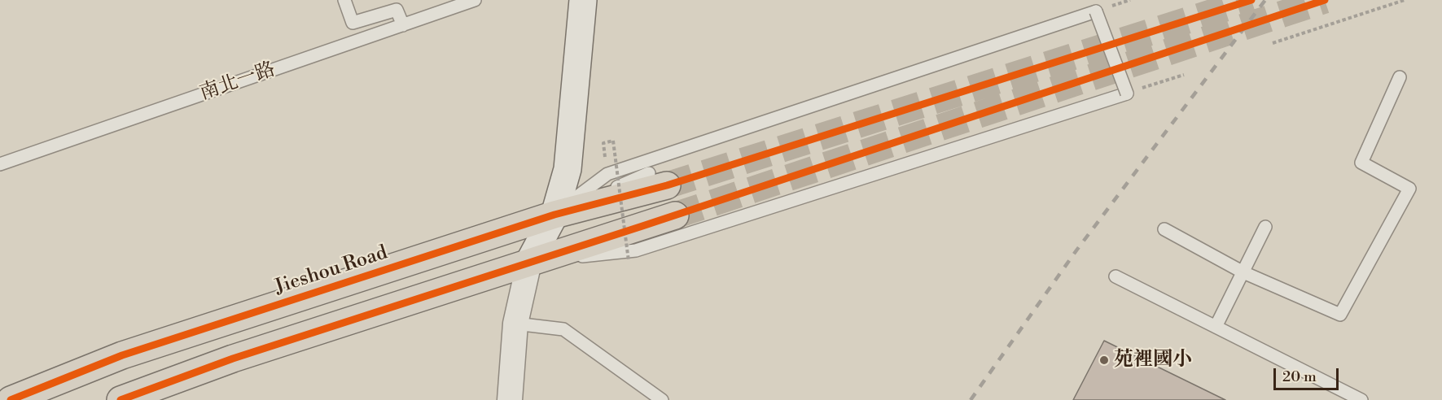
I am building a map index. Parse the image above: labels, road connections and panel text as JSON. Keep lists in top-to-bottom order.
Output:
{
  "streets": {
    "main road": ["Jieshou Road"],
    "lane": ["南北一路"]
  },
  "places": ["苑裡國小"],
  "scale_bar": "20 m"
}
